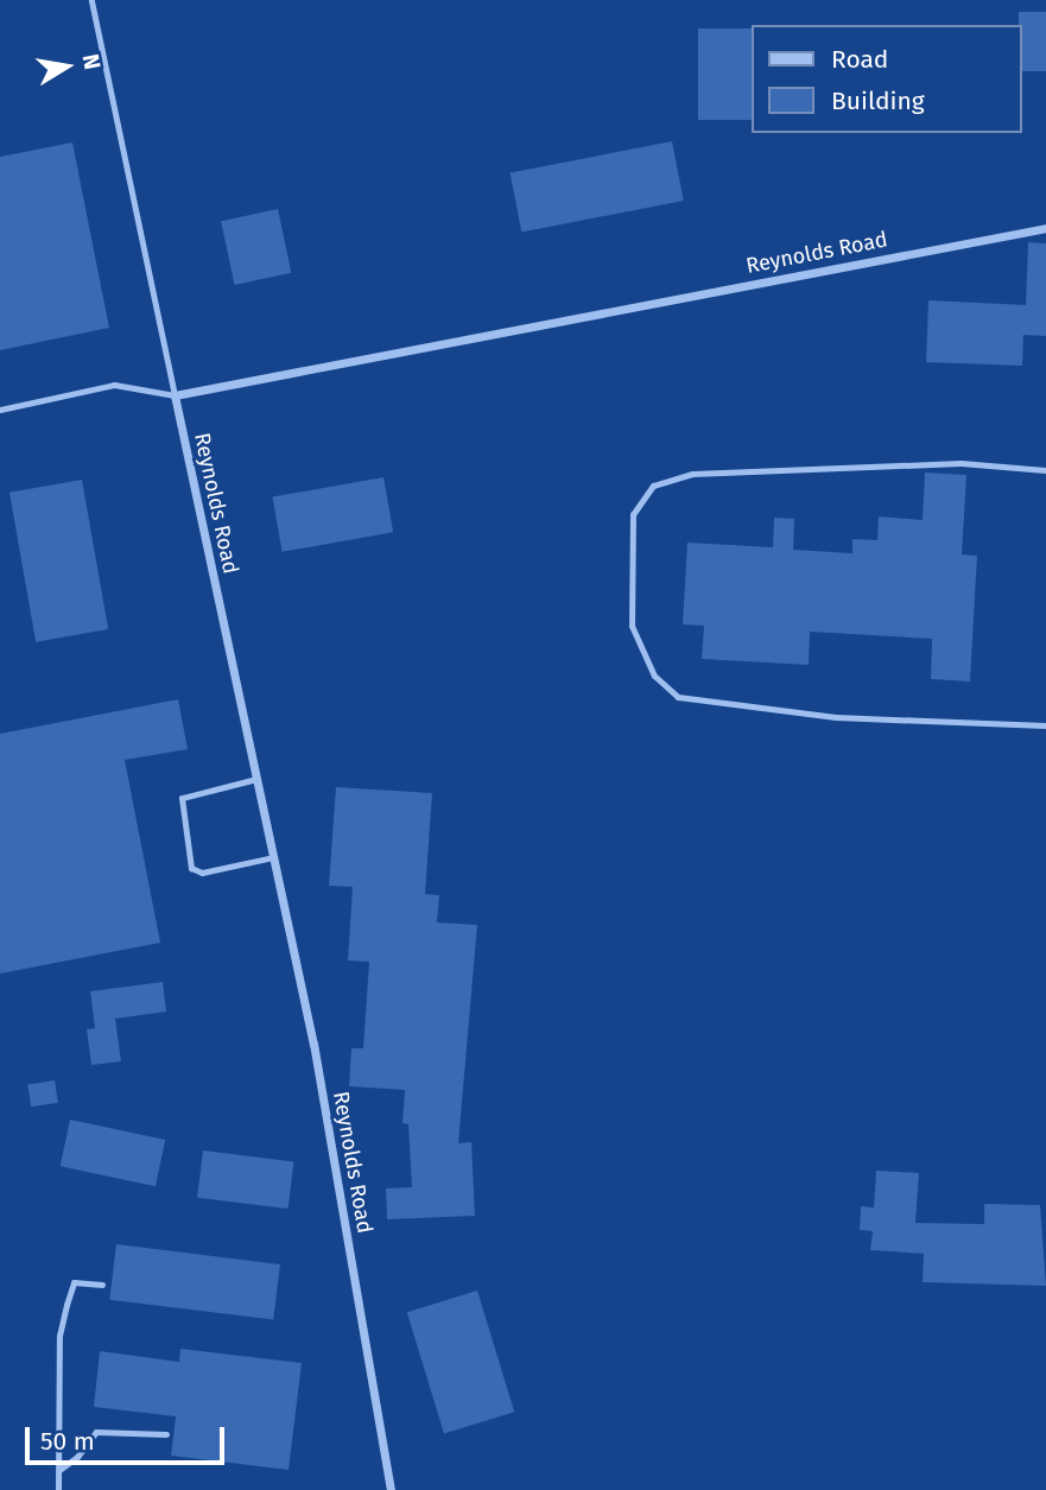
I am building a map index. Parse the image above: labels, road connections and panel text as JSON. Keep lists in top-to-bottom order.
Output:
{
  "streets": {
    "street": ["Reynolds Road"]
  },
  "legend": ["Road", "Building"],
  "scale_bar": "50 m",
  "north": "right"
}
